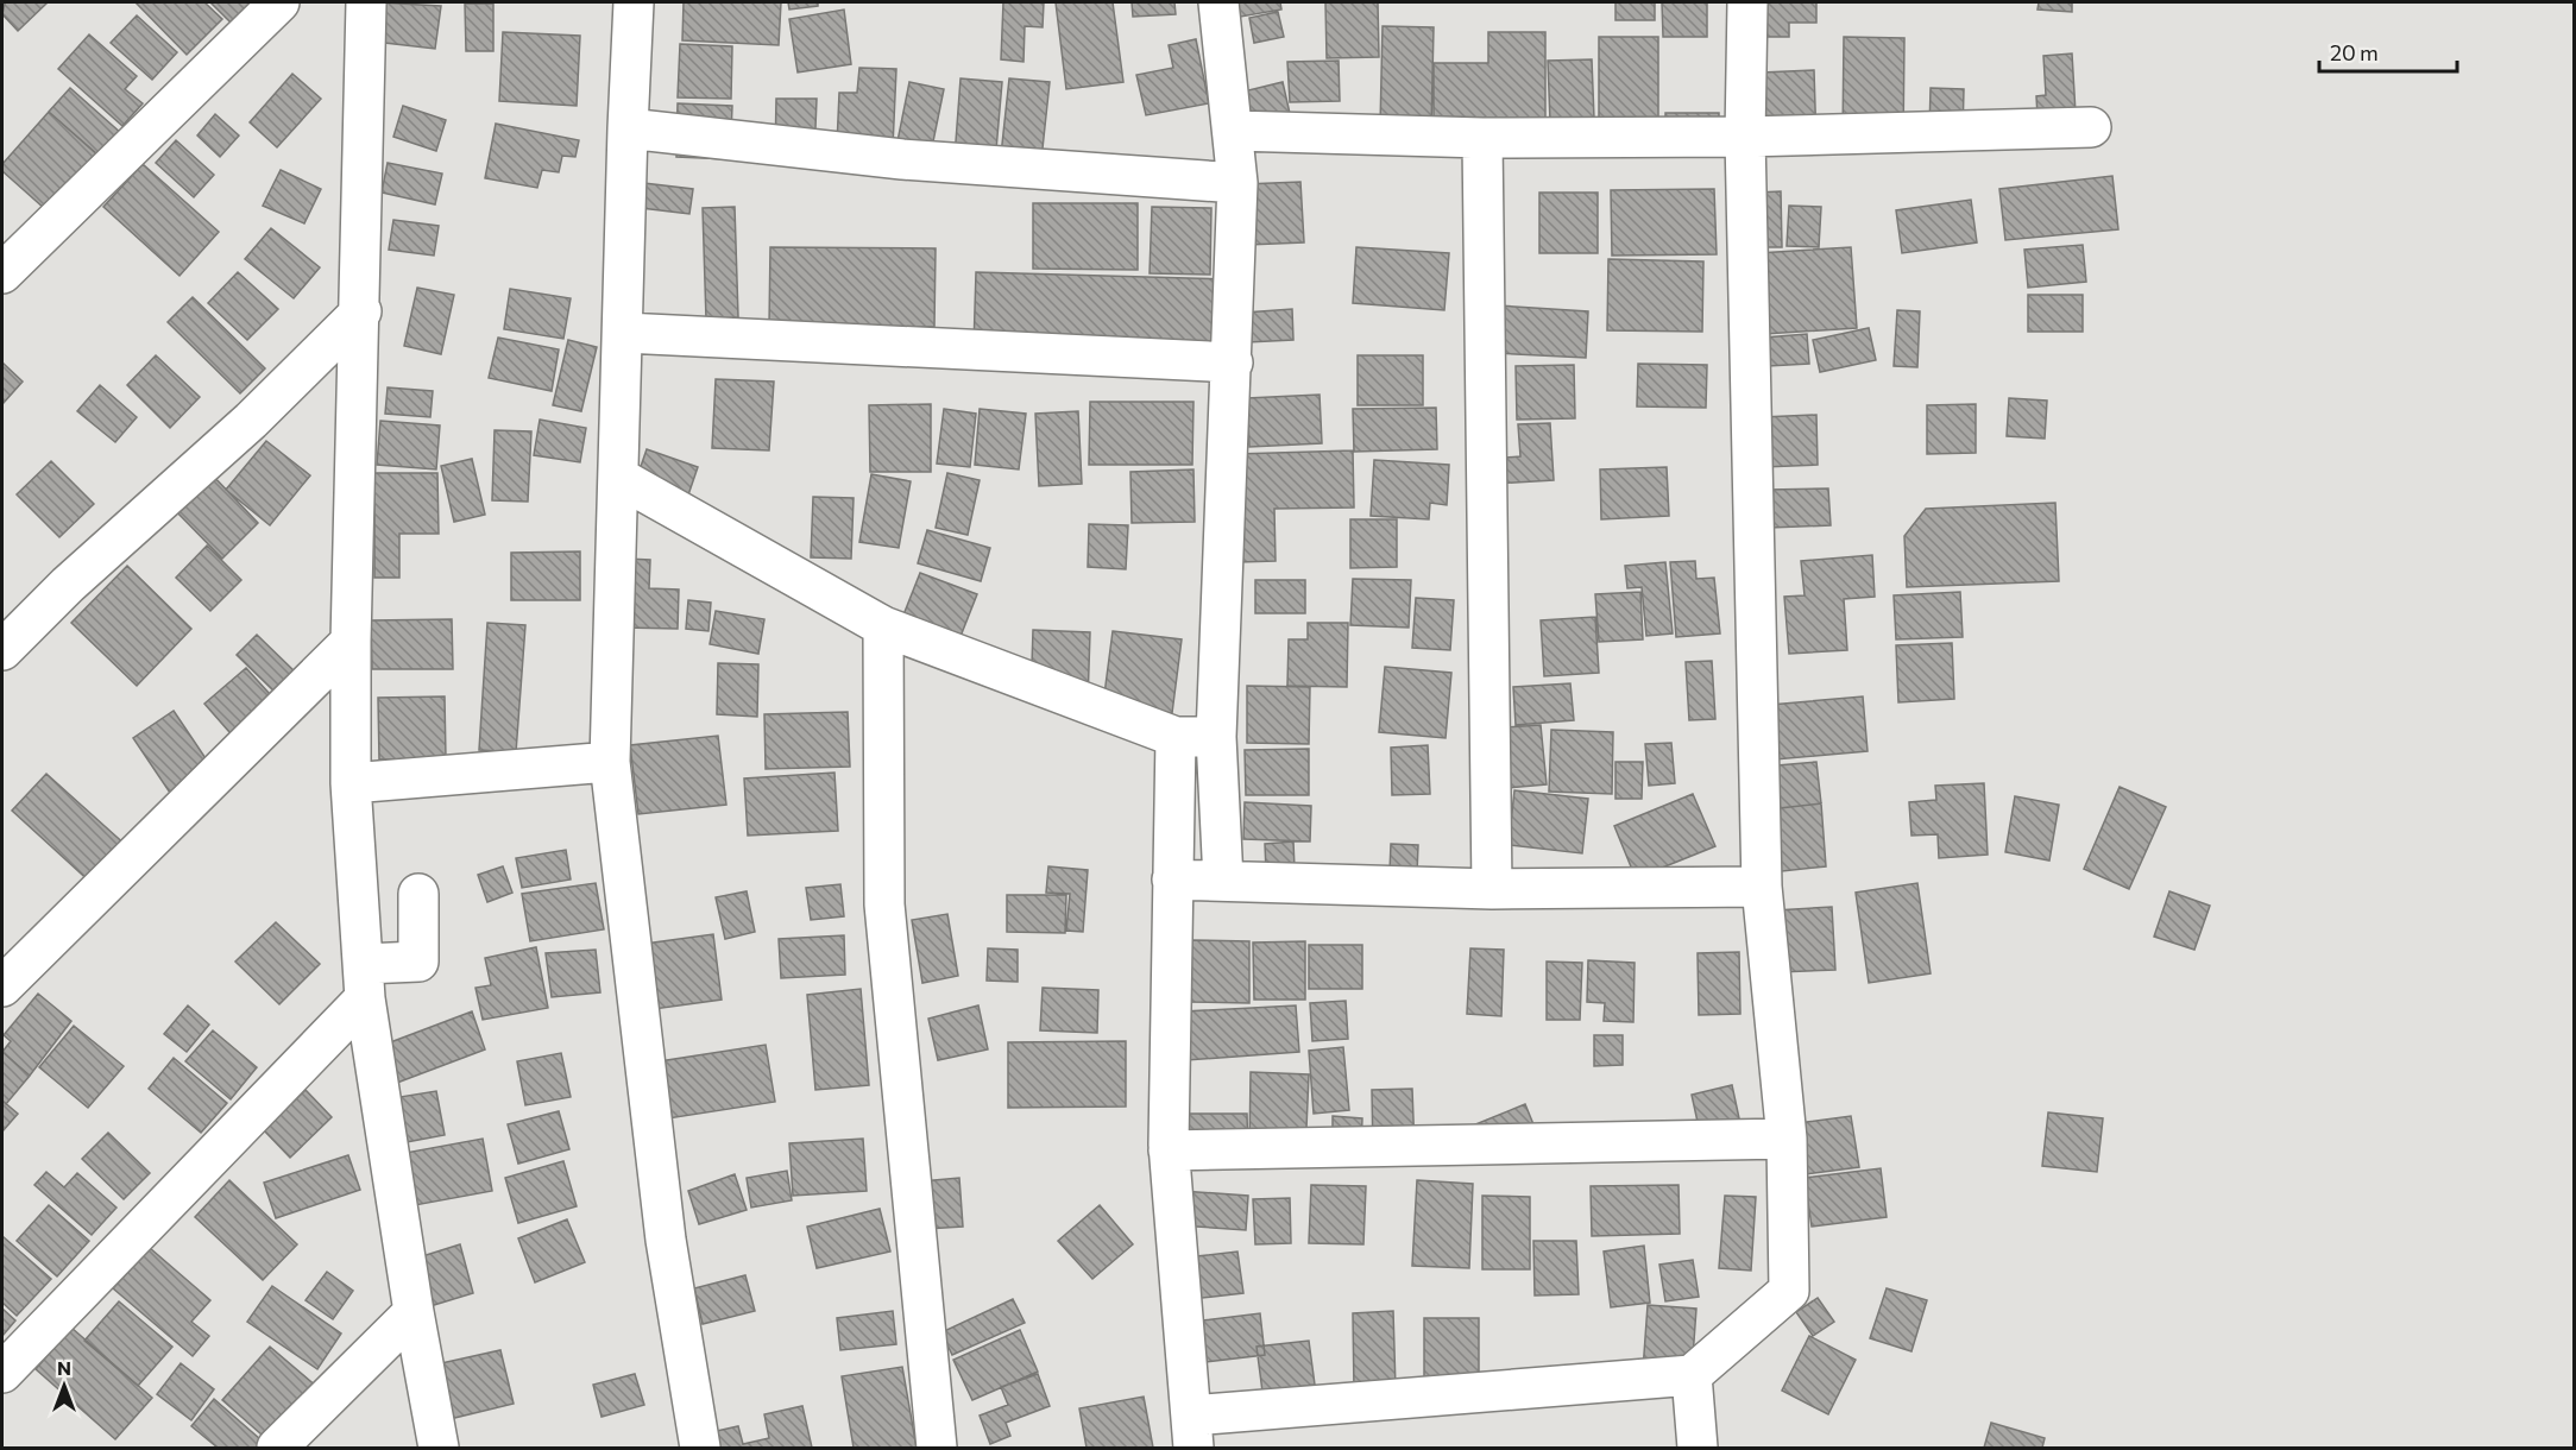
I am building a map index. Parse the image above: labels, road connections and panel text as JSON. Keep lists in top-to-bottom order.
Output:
{
  "scale_bar": "20 m",
  "north": "top"
}
